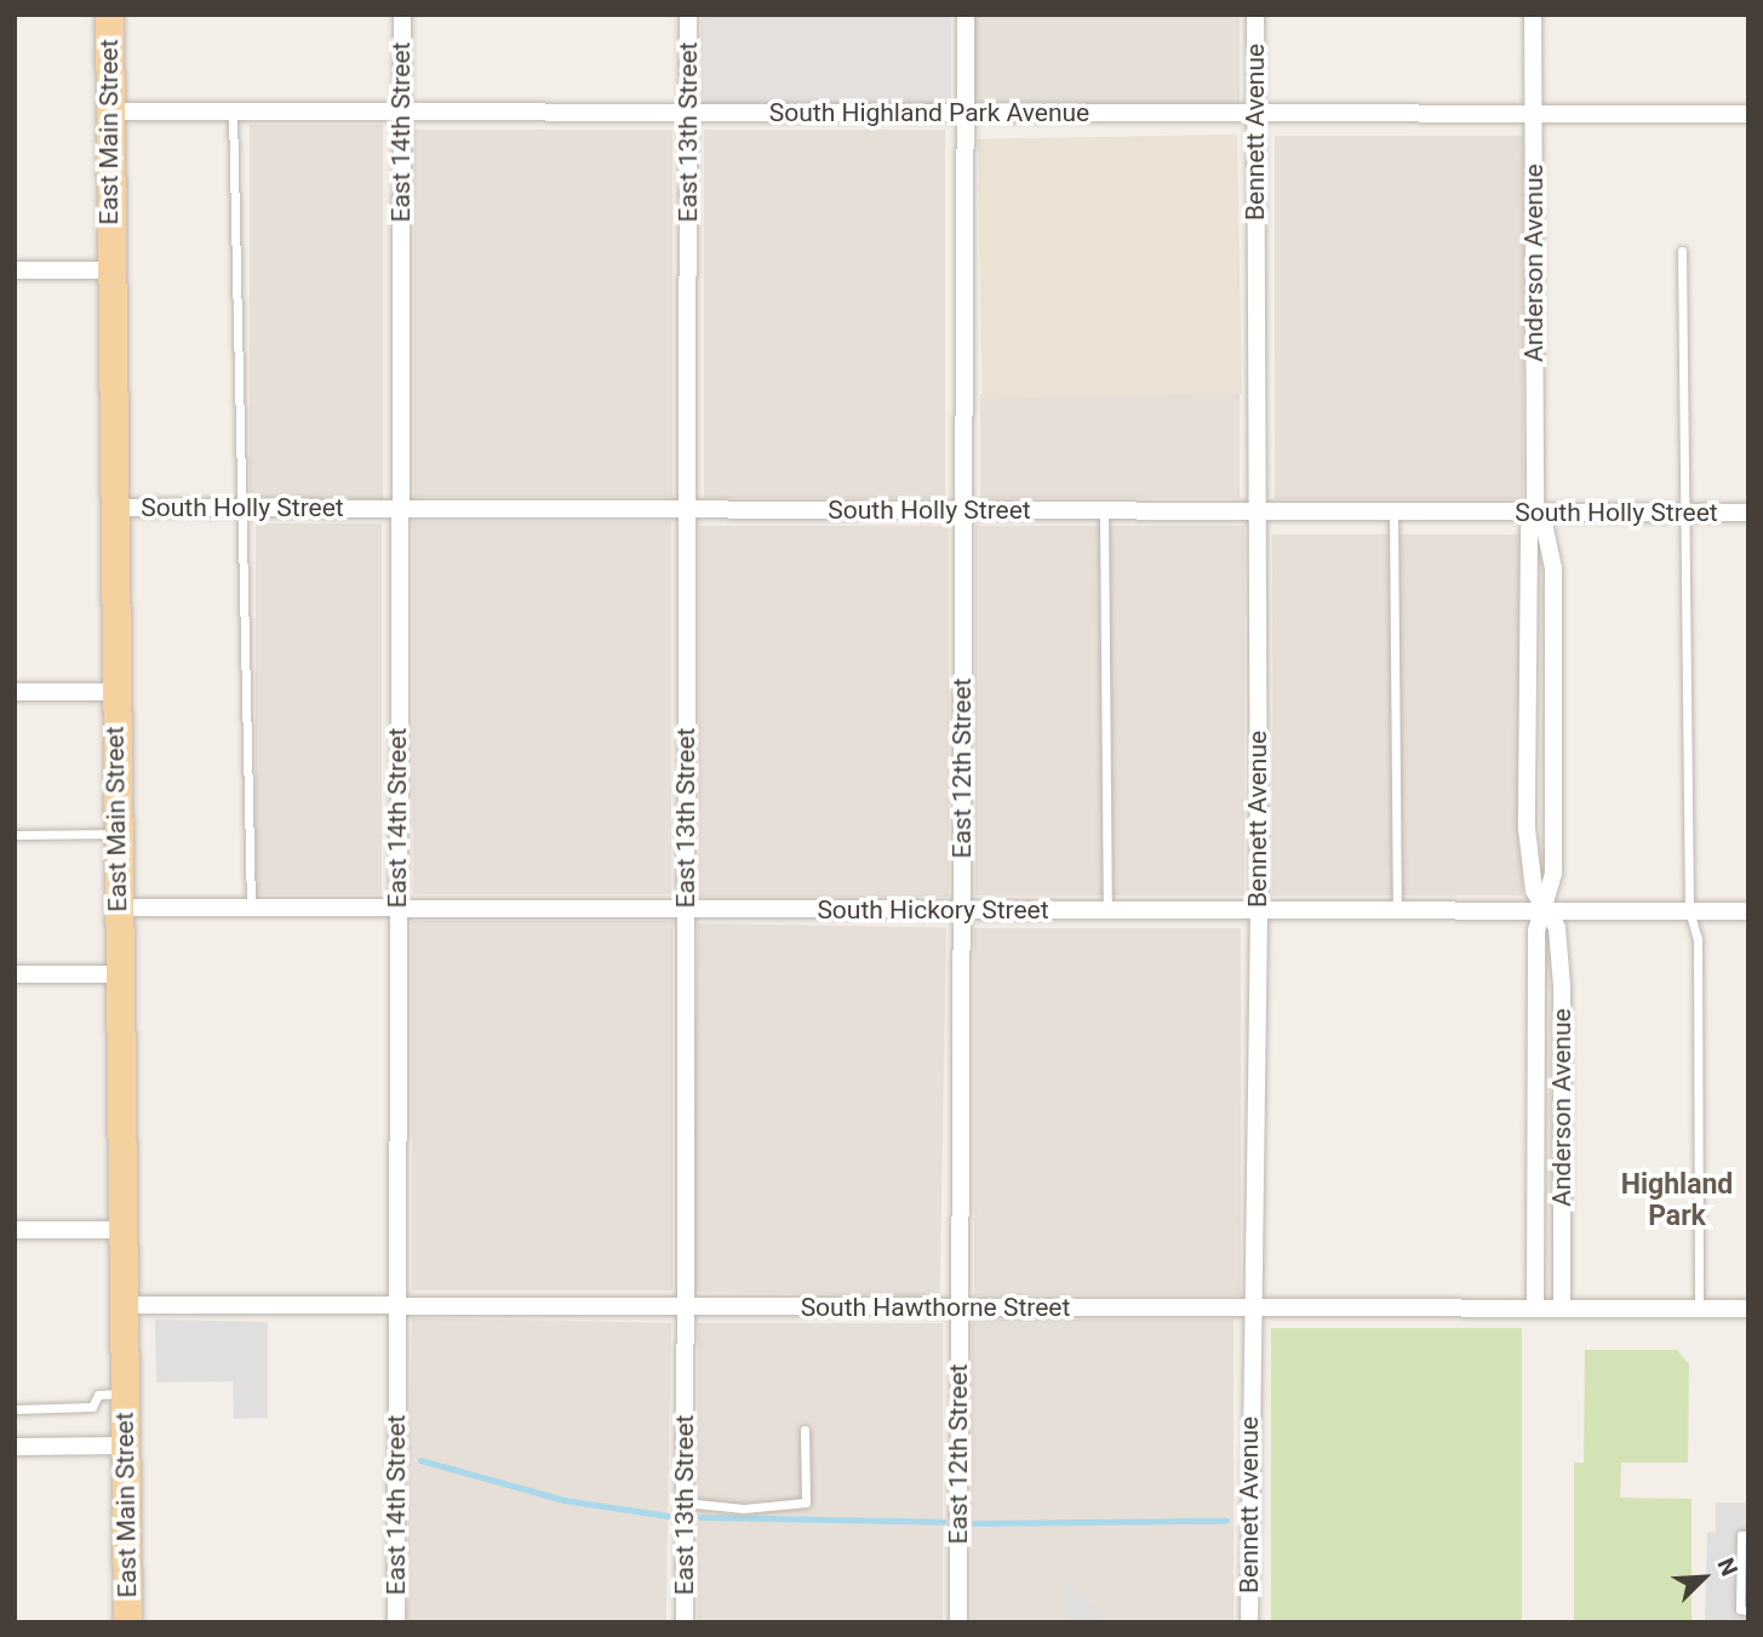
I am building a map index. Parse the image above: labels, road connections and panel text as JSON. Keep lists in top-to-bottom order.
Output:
{
  "streets": {
    "main road": ["East Main Street"],
    "street": [
      "South Highland Park Avenue",
      "East 14th Street",
      "East 13th Street",
      "Bennett Avenue",
      "Anderson Avenue",
      "South Holly Street",
      "East 12th Street",
      "South Hickory Street",
      "South Hawthorne Street"
    ]
  },
  "crossings": [
    ["South Highland Park Avenue", "East Main Street"],
    ["South Highland Park Avenue", "East 14th Street"],
    ["South Highland Park Avenue", "East 13th Street"],
    ["South Highland Park Avenue", "Bennett Avenue"],
    ["South Highland Park Avenue", "Anderson Avenue"],
    ["South Highland Park Avenue", "East 12th Street"],
    ["East Main Street", "South Holly Street"],
    ["East Main Street", "South Hickory Street"],
    ["East Main Street", "South Hawthorne Street"],
    ["East 14th Street", "South Holly Street"],
    ["East 14th Street", "South Hickory Street"],
    ["East 14th Street", "South Hawthorne Street"],
    ["East 13th Street", "South Holly Street"],
    ["East 13th Street", "South Hickory Street"],
    ["East 13th Street", "South Hawthorne Street"],
    ["Bennett Avenue", "South Holly Street"],
    ["Bennett Avenue", "South Hickory Street"],
    ["Bennett Avenue", "South Hawthorne Street"],
    ["Anderson Avenue", "South Holly Street"],
    ["Anderson Avenue", "South Hickory Street"],
    ["Anderson Avenue", "South Hawthorne Street"],
    ["South Holly Street", "East 12th Street"],
    ["East 12th Street", "South Hickory Street"],
    ["East 12th Street", "South Hawthorne Street"]
  ],
  "districts": ["Highland Park"],
  "north": "top right"
}
